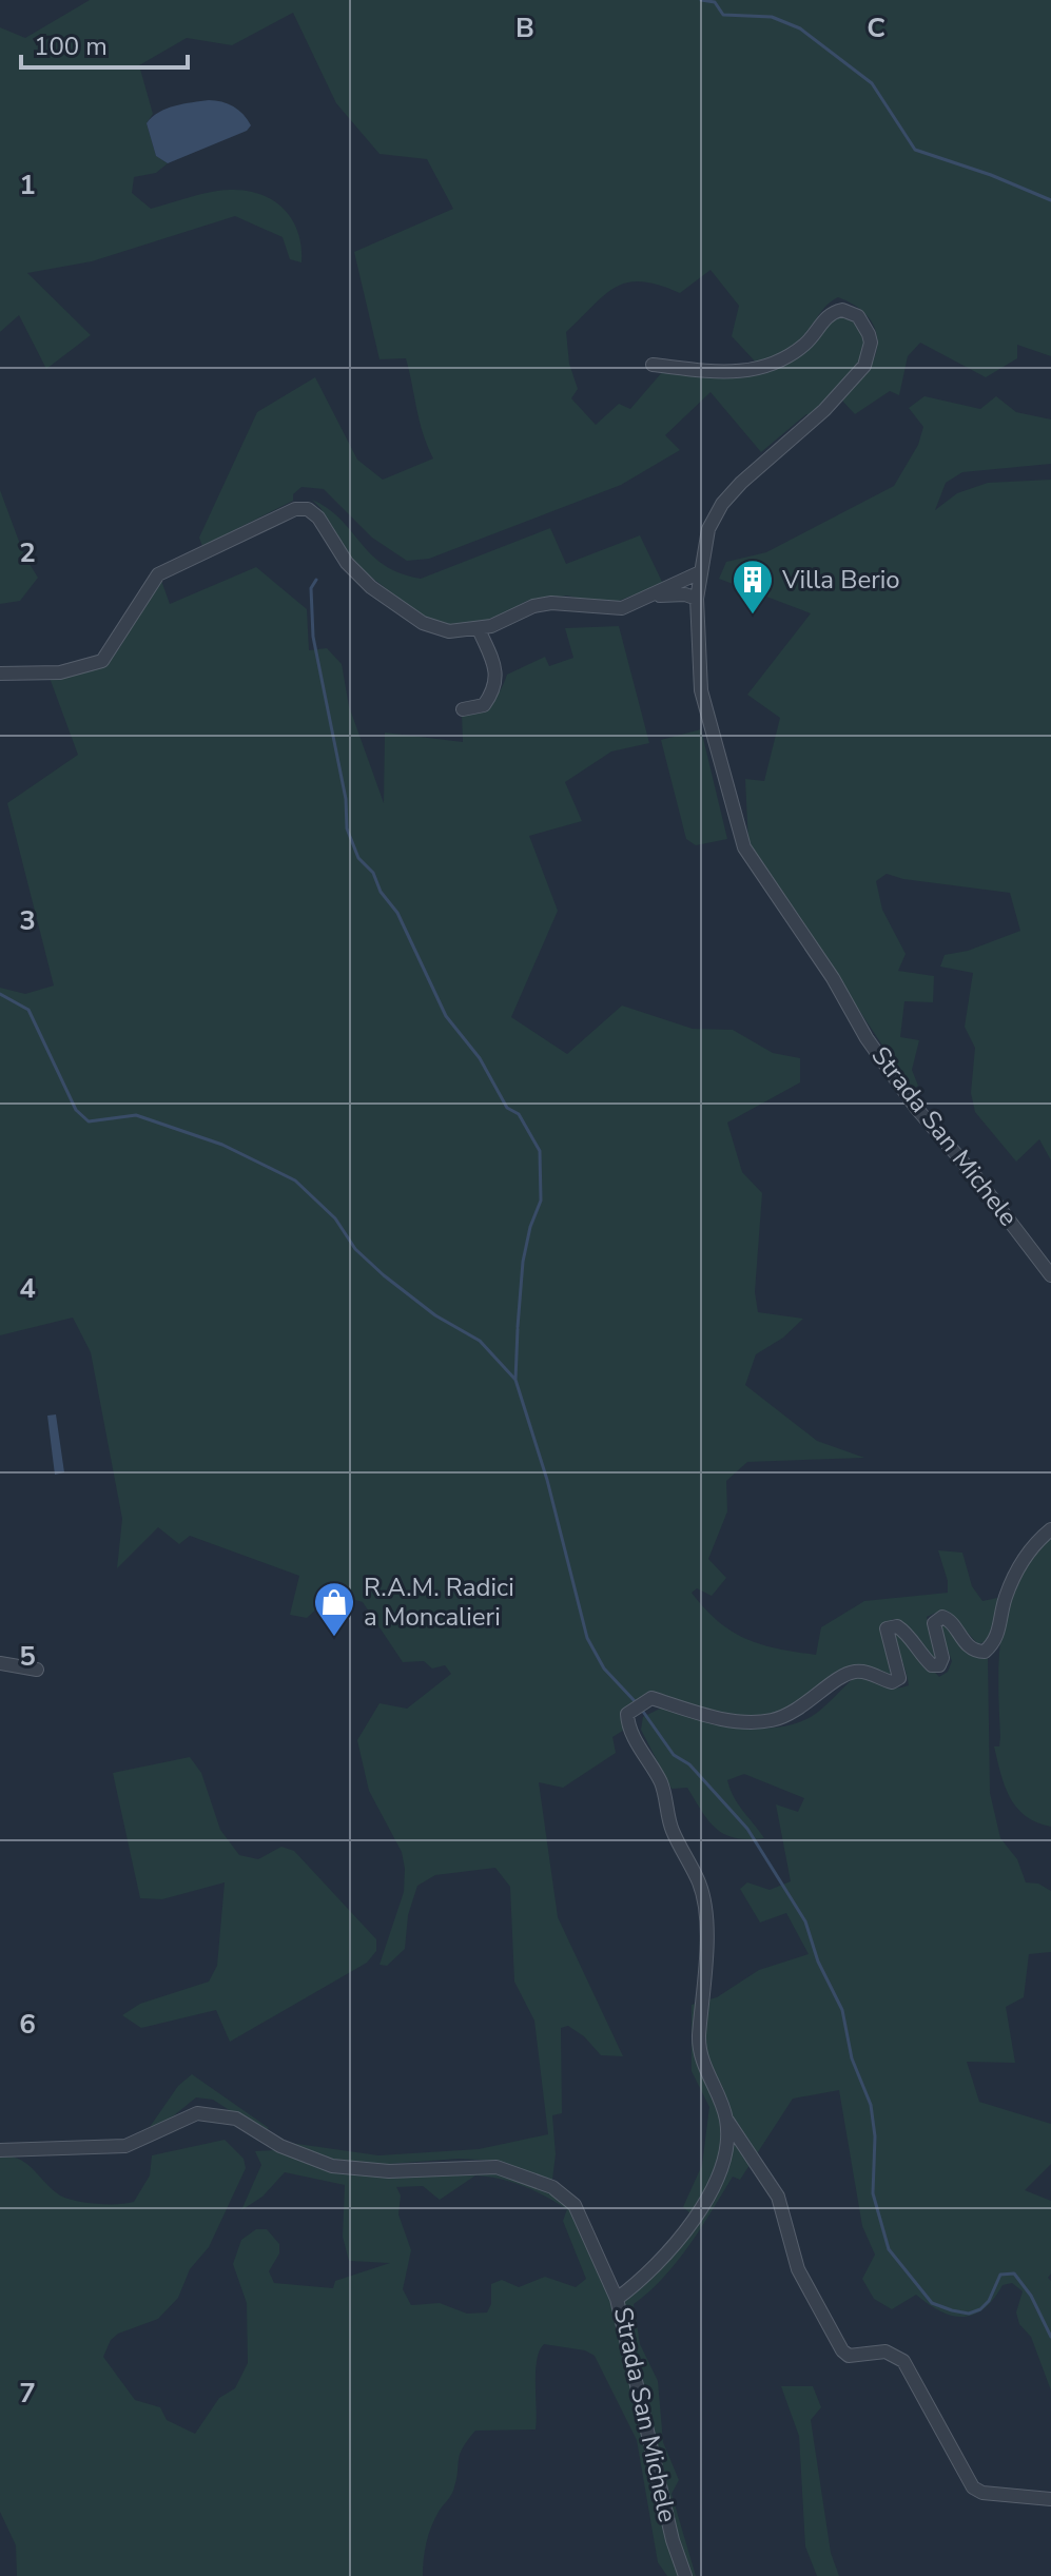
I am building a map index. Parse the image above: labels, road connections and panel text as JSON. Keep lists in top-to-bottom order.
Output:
{
  "streets": {
    "street": ["Strada San Michele"]
  },
  "places": {
    "building": ["Villa Berio"],
    "shop": ["R.A.M. Radici a Moncalieri"]
  },
  "scale_bar": "100 m",
  "grid": {
    "columns": ["B", "C"],
    "rows": [
      "1",
      "2",
      "3",
      "4",
      "5",
      "6",
      "7"
    ]
  }
}
